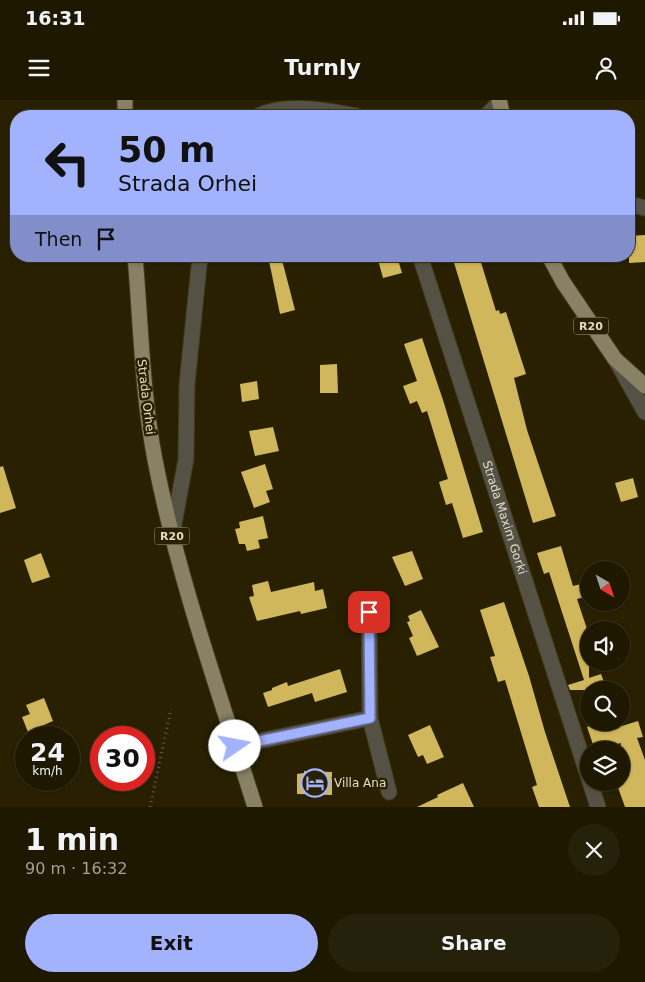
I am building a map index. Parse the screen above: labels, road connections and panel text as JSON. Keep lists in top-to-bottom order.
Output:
{
  "streets": {
    "main road": ["R20", "Strada Orhei"],
    "street": ["Strada Maxim Gorki"]
  },
  "places": {
    "hotel": ["Villa Ana"]
  },
  "north": "bottom right",
  "page": {
    "status": "16:31",
    "header": "Turnly",
    "turn": ["50 m", "Strada Orhei"],
    "then": "Then",
    "speed": "24 km/h",
    "limit": "30",
    "heading": ["1 min", "90 m · 16:32"],
    "buttons": ["Exit", "Share"]
  }
}
